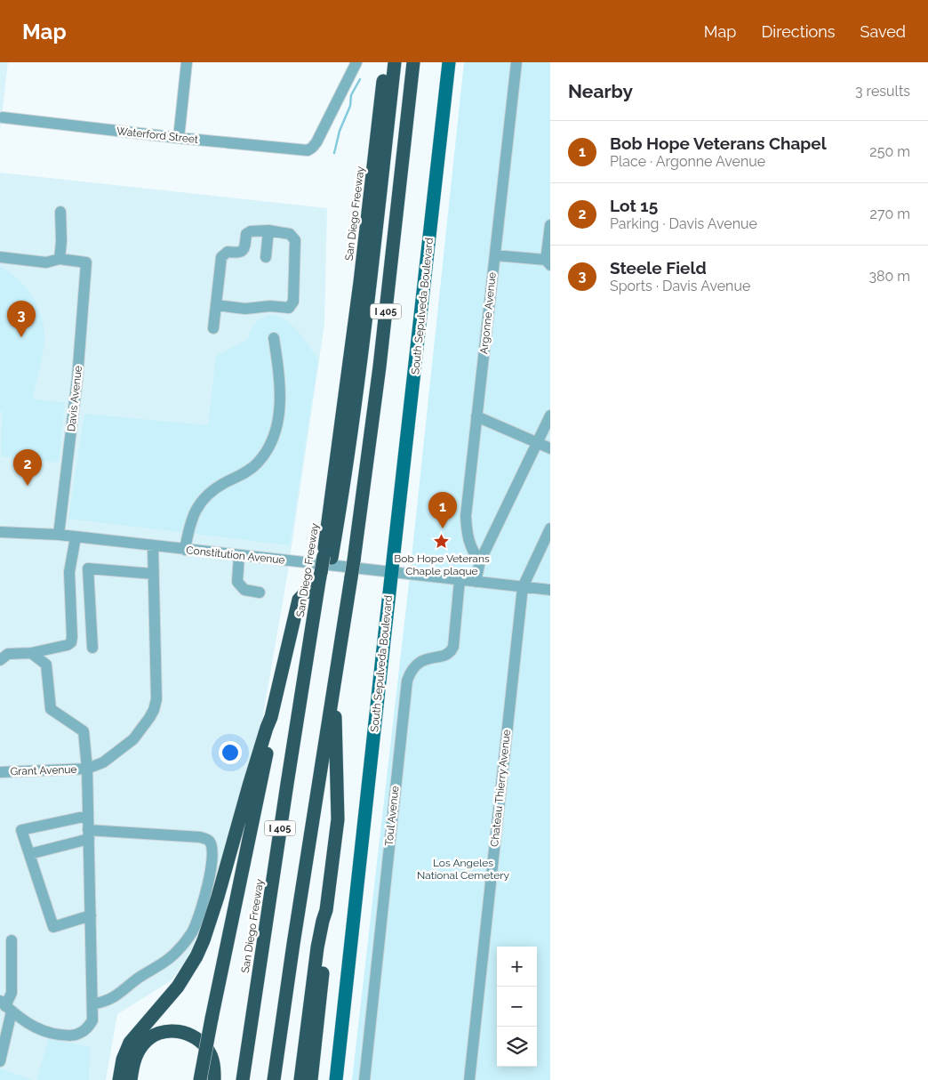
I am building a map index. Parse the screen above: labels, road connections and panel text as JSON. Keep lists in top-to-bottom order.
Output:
{
  "streets": {
    "highway": ["San Diego Freeway", "I 405"],
    "main road": ["South Sepulveda Boulevard"],
    "street": [
      "Waterford Street",
      "Argonne Avenue",
      "Davis Avenue",
      "Constitution Avenue",
      "Grant Avenue",
      "Chateau Thierry Avenue",
      "Toul Avenue"
    ]
  },
  "crossings": [
    ["South Sepulveda Boulevard", "Constitution Avenue"],
    ["Davis Avenue", "Constitution Avenue"],
    ["Constitution Avenue", "Chateau Thierry Avenue"],
    ["Constitution Avenue", "Toul Avenue"]
  ],
  "parks": ["Los Angeles National Cemetery"],
  "places": {
    "place": ["Bob Hope Veterans Chaple plaque"]
  },
  "page": {
    "header": "Map",
    "nav": ["Map", "Directions", "Saved"],
    "heading": ["Nearby", "3 results"],
    "list": [
      {
        "mark": "1",
        "name": "Bob Hope Veterans Chapel",
        "note": "Place · Argonne Avenue",
        "value": "250 m"
      },
      {
        "mark": "2",
        "name": "Lot 15",
        "note": "Parking · Davis Avenue",
        "value": "270 m"
      },
      {
        "mark": "3",
        "name": "Steele Field",
        "note": "Sports · Davis Avenue",
        "value": "380 m"
      }
    ],
    "pins": ["3", "2", "1"],
    "map_buttons": ["+", "−"]
  }
}
